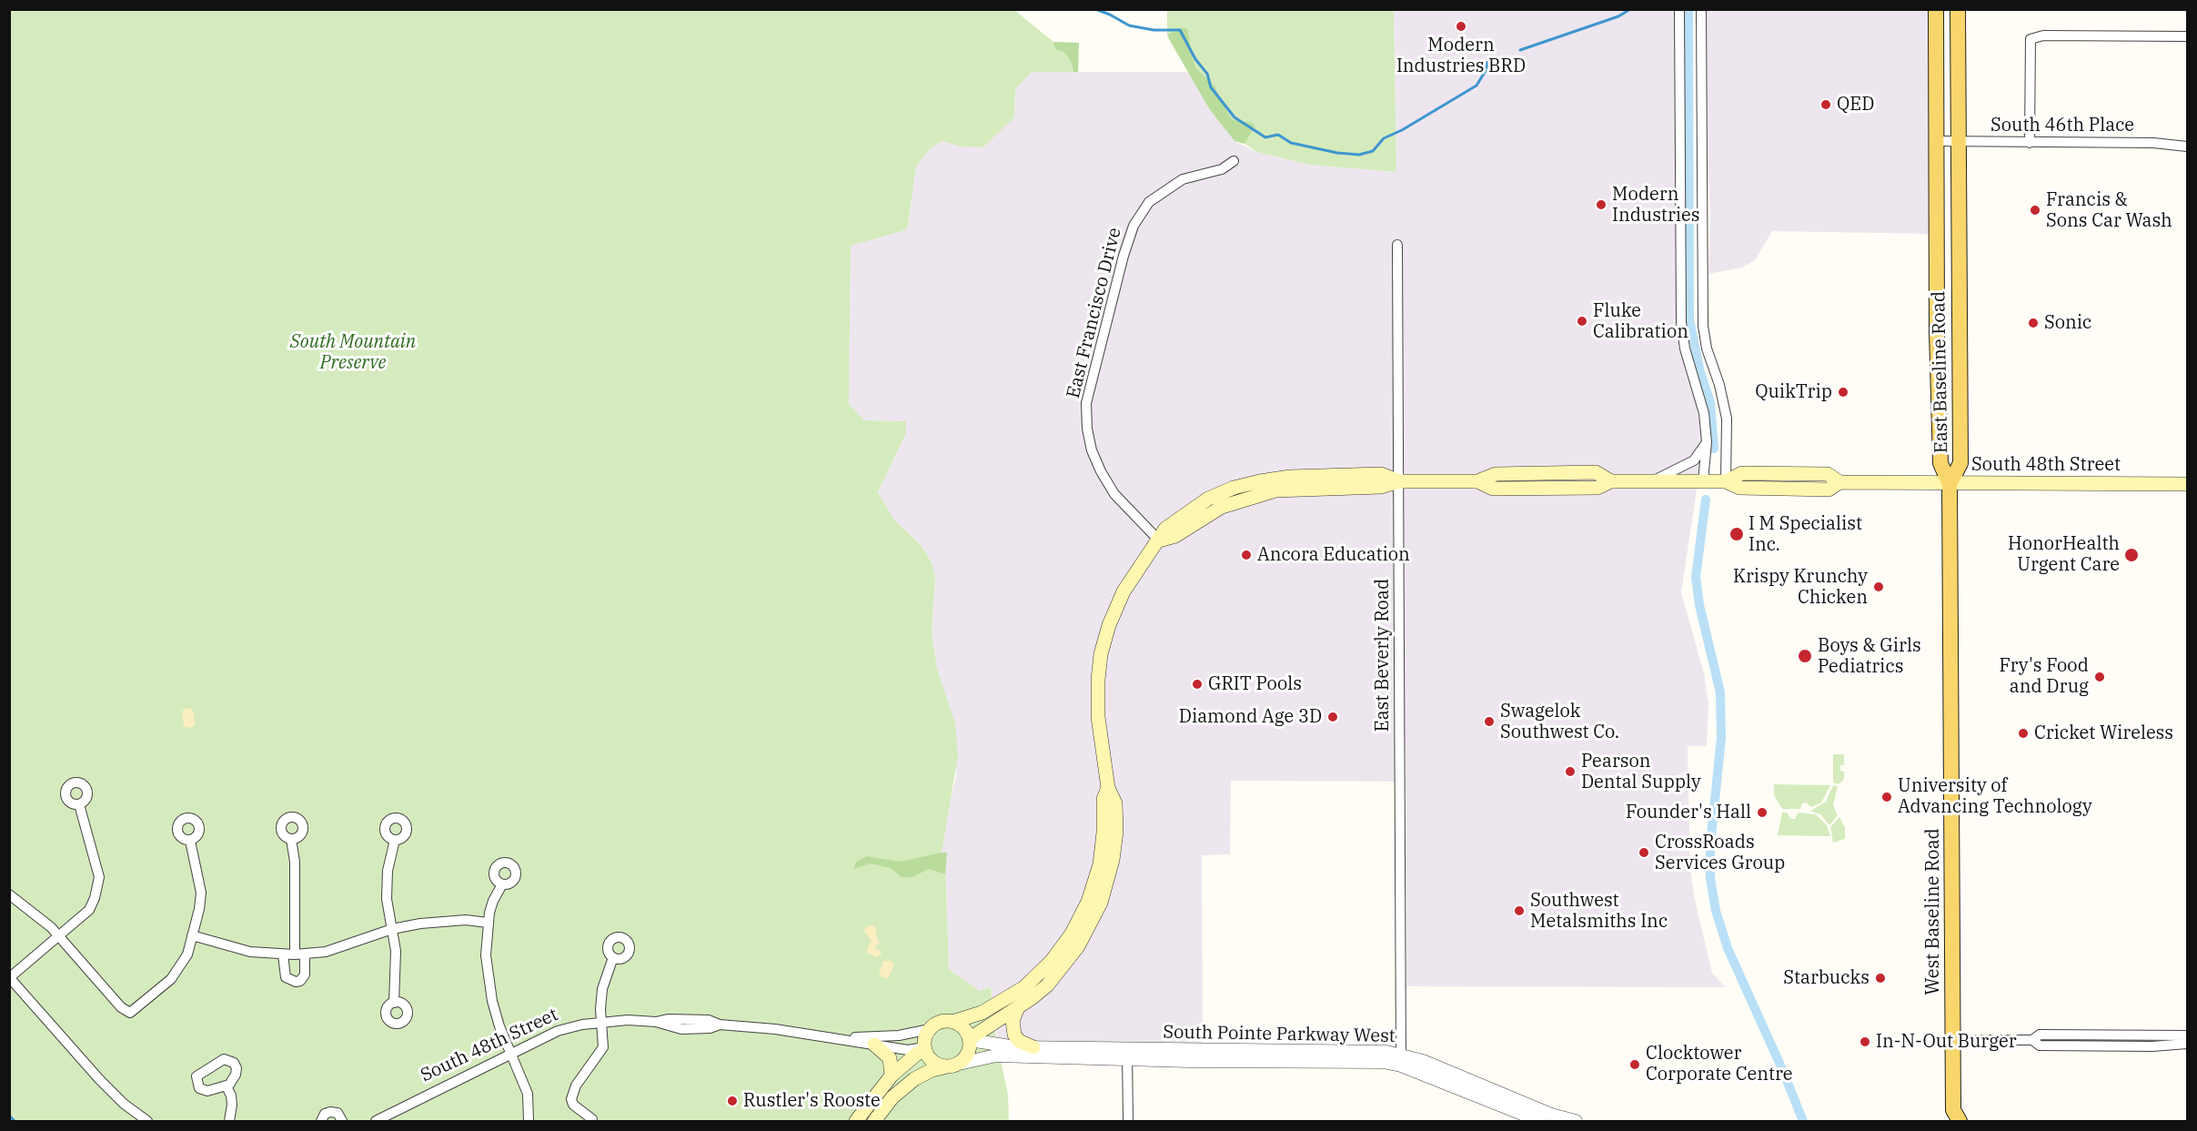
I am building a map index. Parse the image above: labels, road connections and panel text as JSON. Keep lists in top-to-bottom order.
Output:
{
  "streets": {
    "main road": ["East Baseline Road", "South 48th Street", "West Baseline Road"],
    "street": [
      "South 46th Place",
      "East Francisco Drive",
      "East Beverly Road",
      "South Pointe Parkway West"
    ]
  },
  "crossings": [
    ["South 46th Place", "East Baseline Road"],
    ["East Francisco Drive", "South 48th Street"],
    ["East Baseline Road", "South 48th Street"],
    ["East Baseline Road", "West Baseline Road"],
    ["South 48th Street", "East Beverly Road"],
    ["South 48th Street", "West Baseline Road"],
    ["South 48th Street", "South Pointe Parkway West"],
    ["East Beverly Road", "South Pointe Parkway West"]
  ],
  "parks": ["South Mountain Preserve"],
  "places": [
    "Modern Industries BRD",
    "QED",
    "Modern Industries",
    "Francis & Sons Car Wash",
    "Fluke Calibration",
    "Sonic",
    "QuikTrip",
    "I M Specialist Inc.",
    "Ancora Education",
    "HonorHealth Urgent Care",
    "Krispy Krunchy Chicken",
    "Boys & Girls Pediatrics",
    "Fry's Food and Drug",
    "GRIT Pools",
    "Diamond Age 3D",
    "Swagelok Southwest Co.",
    "Cricket Wireless",
    "Pearson Dental Supply",
    "University of Advancing Technology",
    "Founder's Hall",
    "CrossRoads Services Group",
    "Southwest Metalsmiths Inc",
    "Starbucks",
    "In-N-Out Burger",
    "Clocktower Corporate Centre",
    "Rustler's Rooste"
  ]
}
